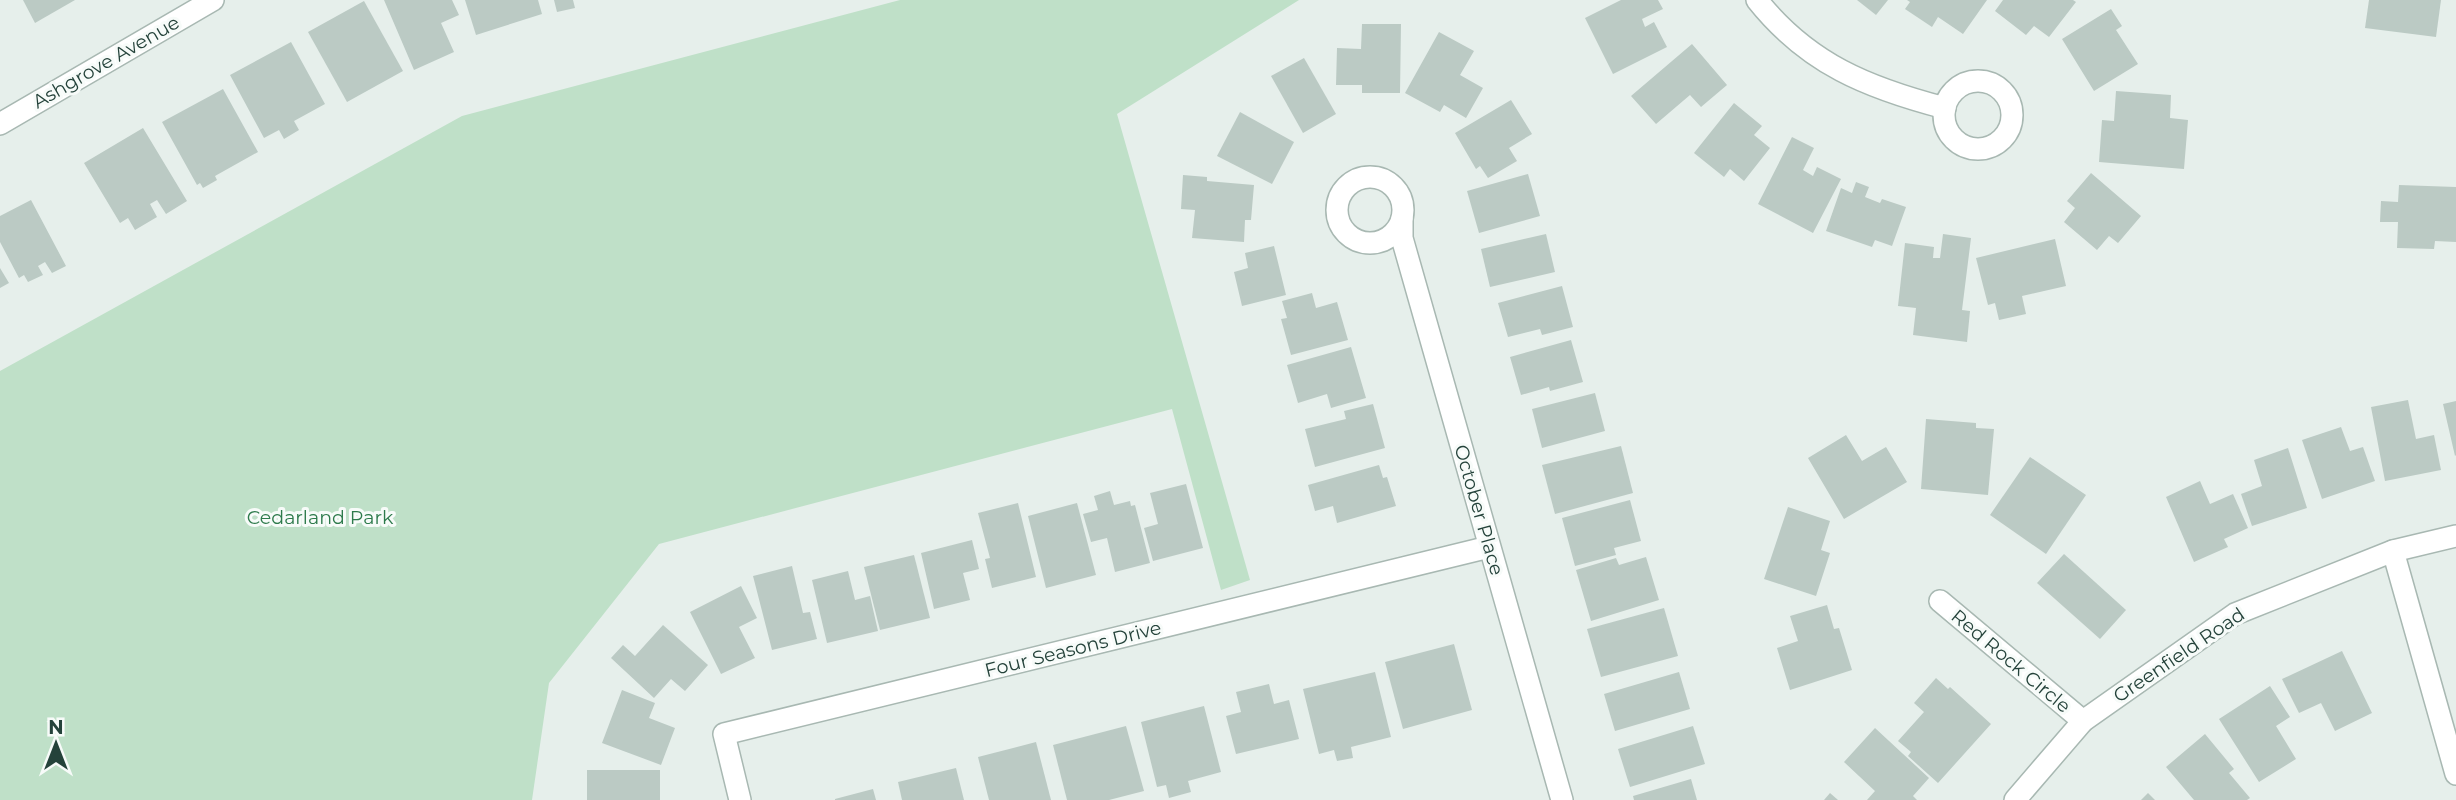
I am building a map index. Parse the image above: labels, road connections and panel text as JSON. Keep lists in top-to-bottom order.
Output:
{
  "streets": {
    "street": [
      "Ashgrove Avenue",
      "October Place",
      "Four Seasons Drive",
      "Greenfield Road",
      "Red Rock Circle"
    ]
  },
  "crossings": [
    ["October Place", "Four Seasons Drive"],
    ["Greenfield Road", "Red Rock Circle"]
  ],
  "parks": ["Cedarland Park"],
  "north": "top"
}
